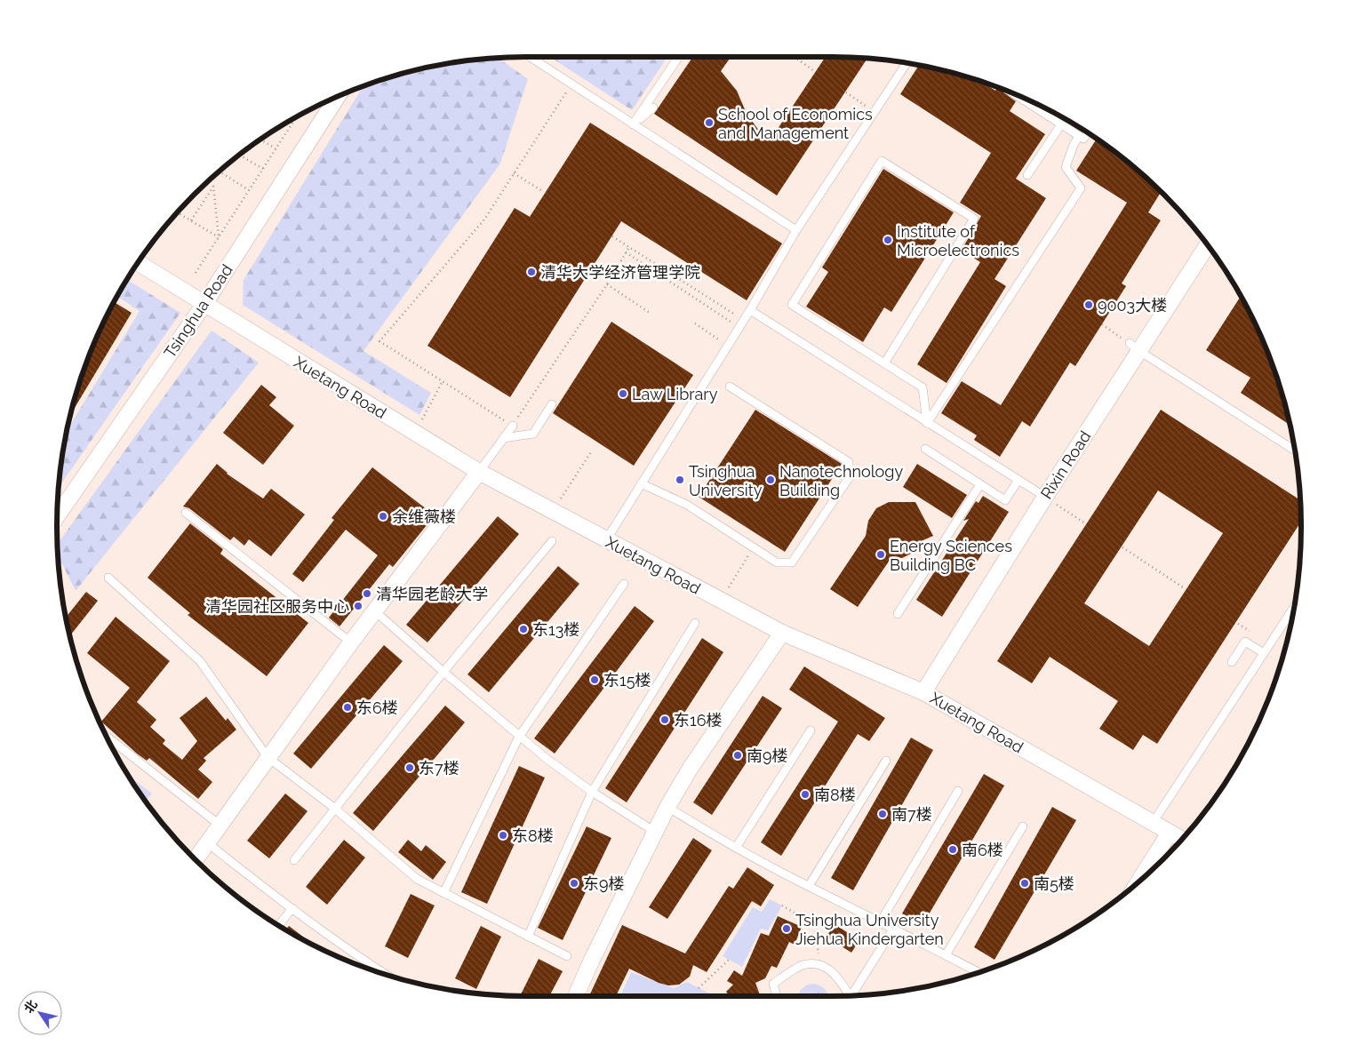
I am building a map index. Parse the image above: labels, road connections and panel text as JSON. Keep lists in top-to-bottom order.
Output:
{
  "streets": {
    "street": ["Tsinghua Road", "Xuetang Road", "Rixin Road"]
  },
  "crossings": [
    ["Tsinghua Road", "Xuetang Road"],
    ["Xuetang Road", "Rixin Road"]
  ],
  "places": [
    "School of Economics and Management",
    "Institute of Microelectronics",
    "清华大学经济管理学院",
    "9003大楼",
    "Law Library",
    "Tsinghua University",
    "Nanotechnology Building",
    "余维薇楼",
    "Energy Sciences Building BC",
    "清华园老龄大学",
    "清华园社区服务中心",
    "东13楼",
    "东15楼",
    "东6楼",
    "东16楼",
    "南9楼",
    "东7楼",
    "南8楼",
    "南7楼",
    "东8楼",
    "南6楼",
    "东9楼",
    "南5楼",
    "Tsinghua University Jiehua Kindergarten"
  ],
  "north": "top left"
}
